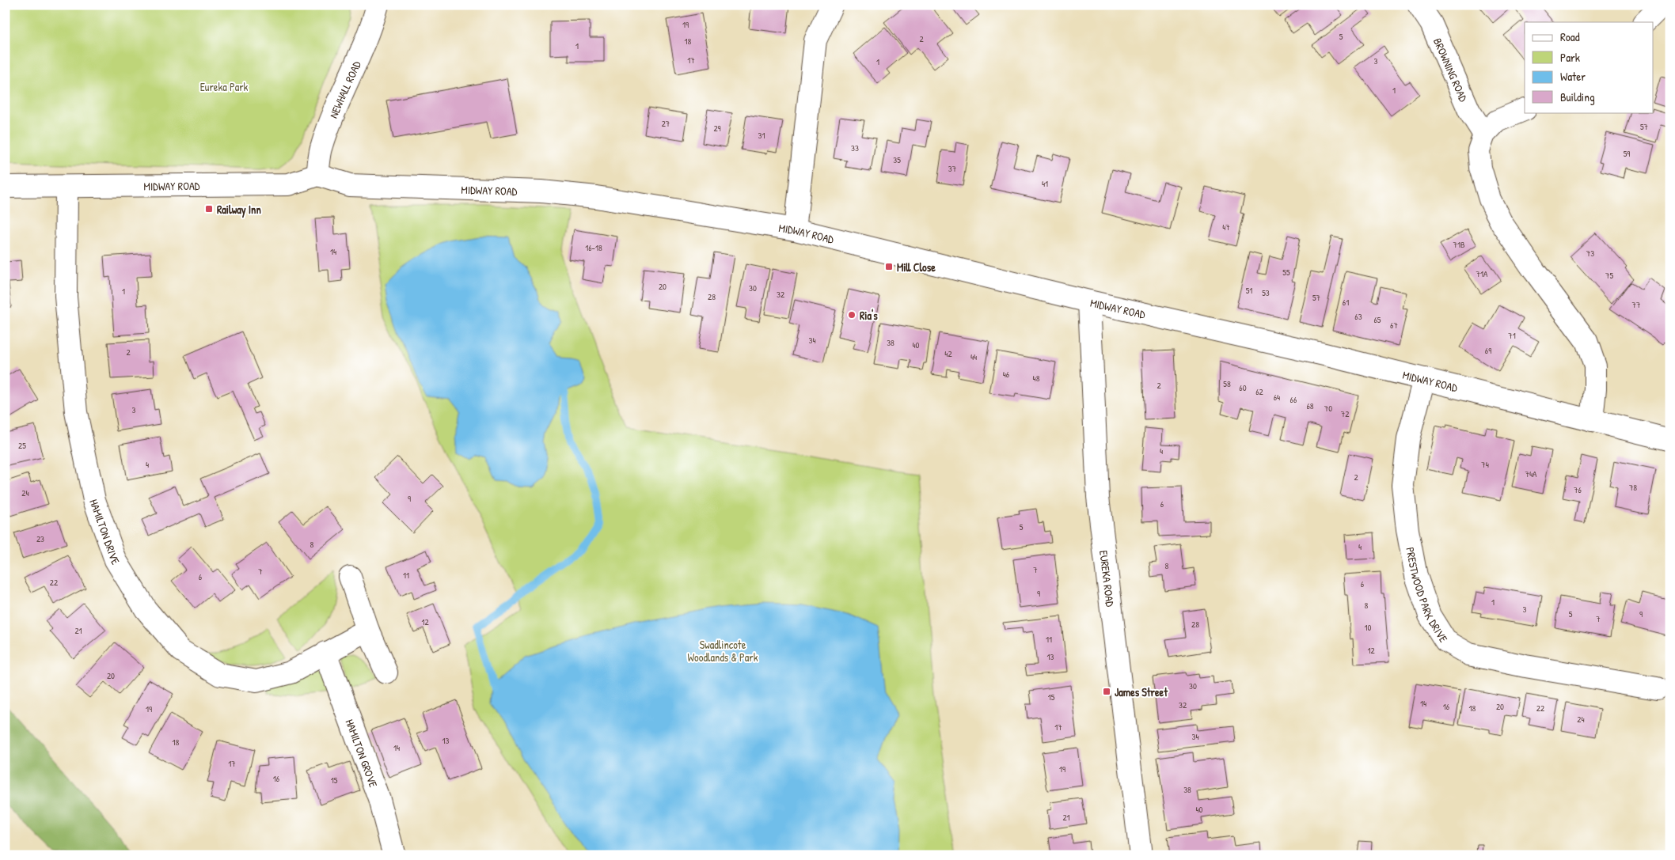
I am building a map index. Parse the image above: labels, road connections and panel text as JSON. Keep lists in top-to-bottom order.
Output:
{
  "streets": {
    "street": [
      "BROWNING ROAD",
      "NEWHALL ROAD",
      "MIDWAY ROAD",
      "HAMILTON DRIVE",
      "EUREKA ROAD",
      "PRESTWOOD PARK DRIVE",
      "HAMILTON GROVE"
    ]
  },
  "crossings": [
    ["NEWHALL ROAD", "MIDWAY ROAD"],
    ["MIDWAY ROAD", "HAMILTON DRIVE"],
    ["MIDWAY ROAD", "EUREKA ROAD"],
    ["MIDWAY ROAD", "PRESTWOOD PARK DRIVE"],
    ["HAMILTON DRIVE", "HAMILTON GROVE"]
  ],
  "parks": ["Eureka Park", "Swadlincote Woodlands & Park"],
  "places": {
    "transit": ["Railway Inn", "Mill Close", "James Street"],
    "other": ["Ria's"]
  },
  "house_numbers": [
    "19",
    "5",
    "2",
    "18",
    "1",
    "17",
    "3",
    "1",
    "1",
    "27",
    "57",
    "29",
    "31",
    "33",
    "59",
    "35",
    "37",
    "41",
    "47",
    "71B",
    "16-18",
    "14",
    "73",
    "55",
    "71A",
    "75",
    "20",
    "30",
    "51",
    "1",
    "53",
    "32",
    "28",
    "57",
    "61",
    "77",
    "63",
    "65",
    "67",
    "71",
    "34",
    "38",
    "40",
    "69",
    "2",
    "42",
    "44",
    "46",
    "48",
    "58",
    "2",
    "60",
    "62",
    "64",
    "66",
    "68",
    "70",
    "3",
    "72",
    "25",
    "4",
    "4",
    "74",
    "74A",
    "2",
    "78",
    "76",
    "24",
    "9",
    "6",
    "5",
    "23",
    "8",
    "4",
    "8",
    "7",
    "7",
    "11",
    "6",
    "22",
    "6",
    "9",
    "1",
    "8",
    "3",
    "5",
    "9",
    "7",
    "12",
    "28",
    "10",
    "21",
    "11",
    "12",
    "13",
    "20",
    "30",
    "15",
    "14",
    "32",
    "16",
    "20",
    "18",
    "22",
    "19",
    "24",
    "17",
    "34",
    "13",
    "18",
    "14",
    "17",
    "19",
    "16",
    "15",
    "38",
    "40",
    "21"
  ],
  "legend": [
    "Road",
    "Park",
    "Water",
    "Building"
  ]
}
